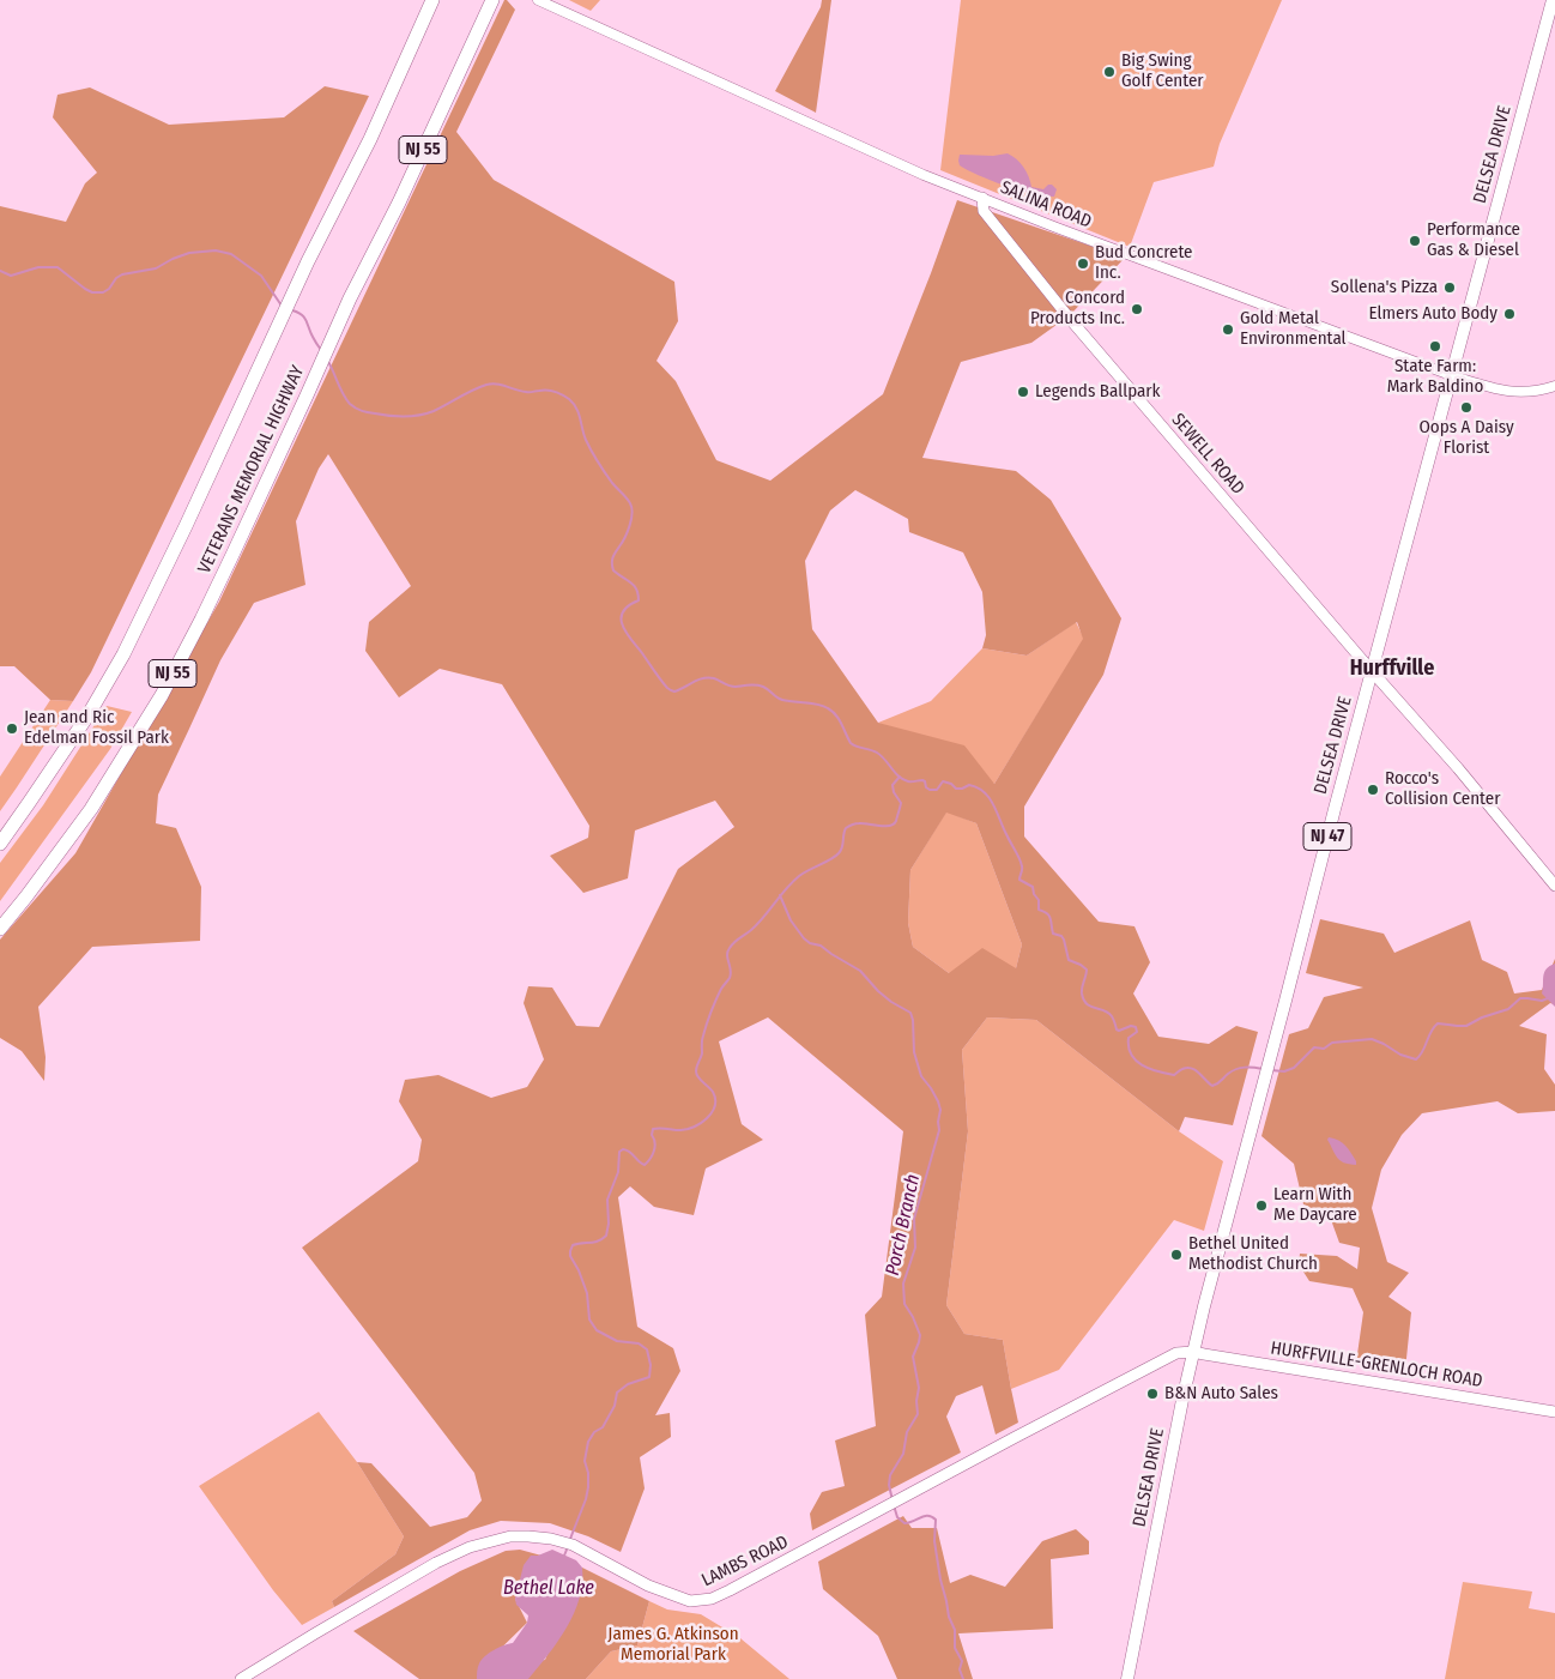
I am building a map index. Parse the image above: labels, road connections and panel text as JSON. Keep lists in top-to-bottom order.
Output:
{
  "streets": {
    "highway": ["NJ 55", "VETERANS MEMORIAL HIGHWAY"],
    "main road": [
      "DELSEA DRIVE",
      "SEWELL ROAD",
      "NJ 47",
      "HURFFVILLE-GRENLOCH ROAD",
      "LAMBS ROAD"
    ],
    "street": ["SALINA ROAD"]
  },
  "crossings": [
    ["DELSEA DRIVE", "SALINA ROAD"],
    ["DELSEA DRIVE", "SEWELL ROAD"],
    ["DELSEA DRIVE", "HURFFVILLE-GRENLOCH ROAD"],
    ["DELSEA DRIVE", "LAMBS ROAD"],
    ["SALINA ROAD", "SEWELL ROAD"],
    ["HURFFVILLE-GRENLOCH ROAD", "LAMBS ROAD"]
  ],
  "districts": ["Hurffville"],
  "water": ["Porch Branch", "Bethel Lake"],
  "parks": ["James G. Atkinson Memorial Park"],
  "places": [
    "Big Swing Golf Center",
    "Performance Gas & Diesel",
    "Bud Concrete Inc.",
    "Sollena's Pizza",
    "Concord Products Inc.",
    "Elmers Auto Body",
    "Gold Metal Environmental",
    "State Farm: Mark Baldino",
    "Legends Ballpark",
    "Oops A Daisy Florist",
    "Jean and Ric Edelman Fossil Park",
    "Rocco's Collision Center",
    "Learn With Me Daycare",
    "Bethel United Methodist Church",
    "B&N Auto Sales"
  ]
}
